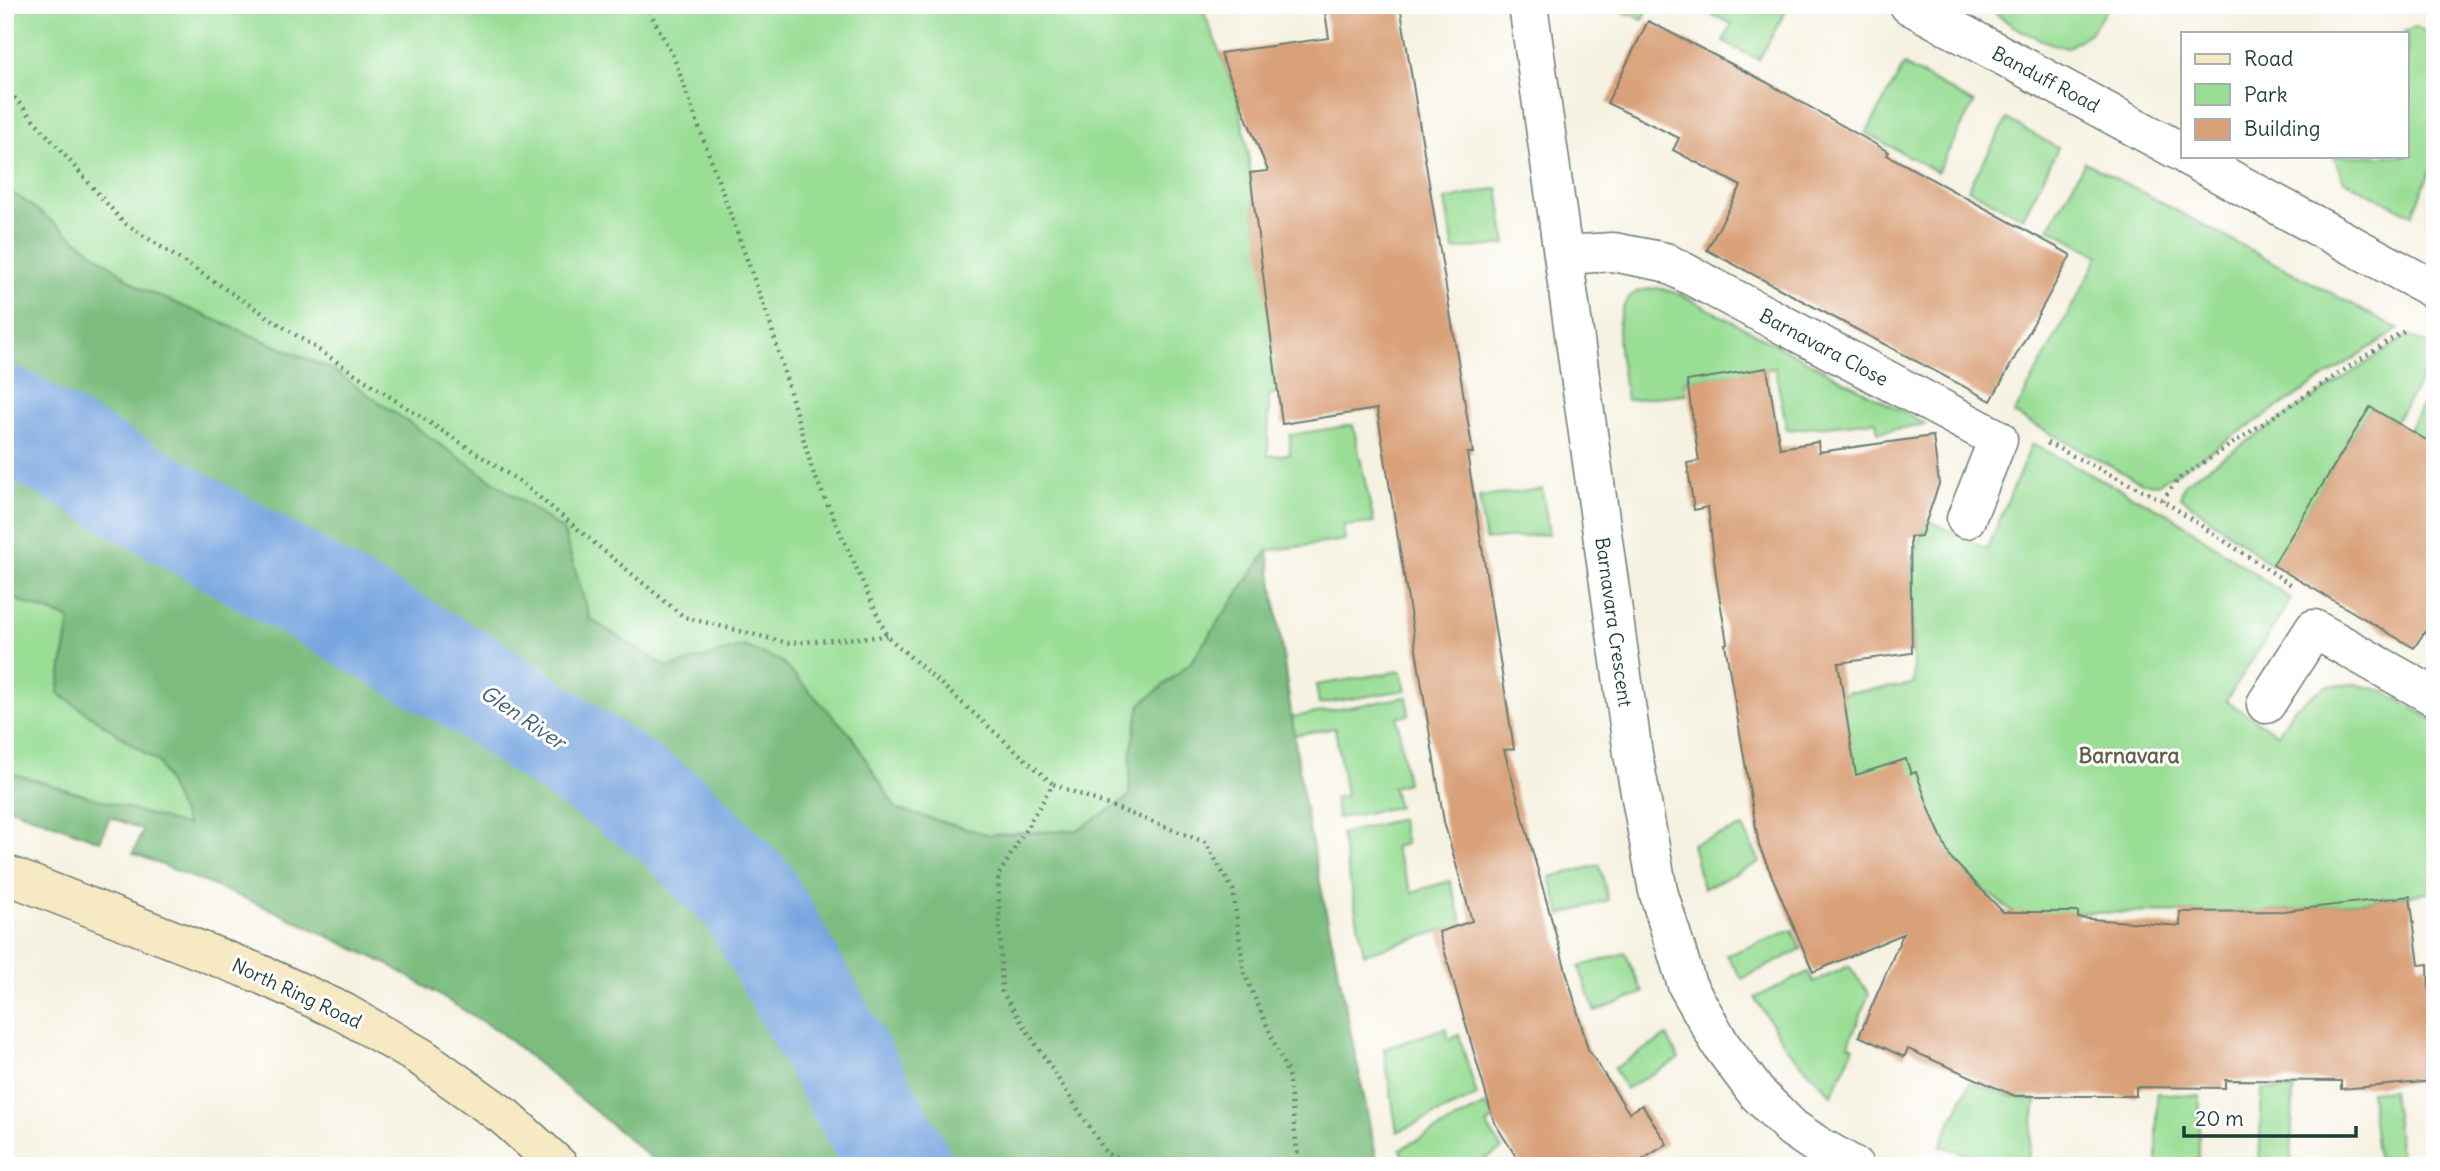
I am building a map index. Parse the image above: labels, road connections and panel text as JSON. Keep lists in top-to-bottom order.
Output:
{
  "streets": {
    "main road": ["North Ring Road"],
    "street": ["Banduff Road", "Barnavara Close", "Barnavara Crescent"]
  },
  "crossings": [
    ["Barnavara Close", "Barnavara Crescent"]
  ],
  "districts": ["Barnavara"],
  "water": ["Glen River"],
  "legend": ["Road", "Park", "Building"],
  "scale_bar": "20 m"
}
